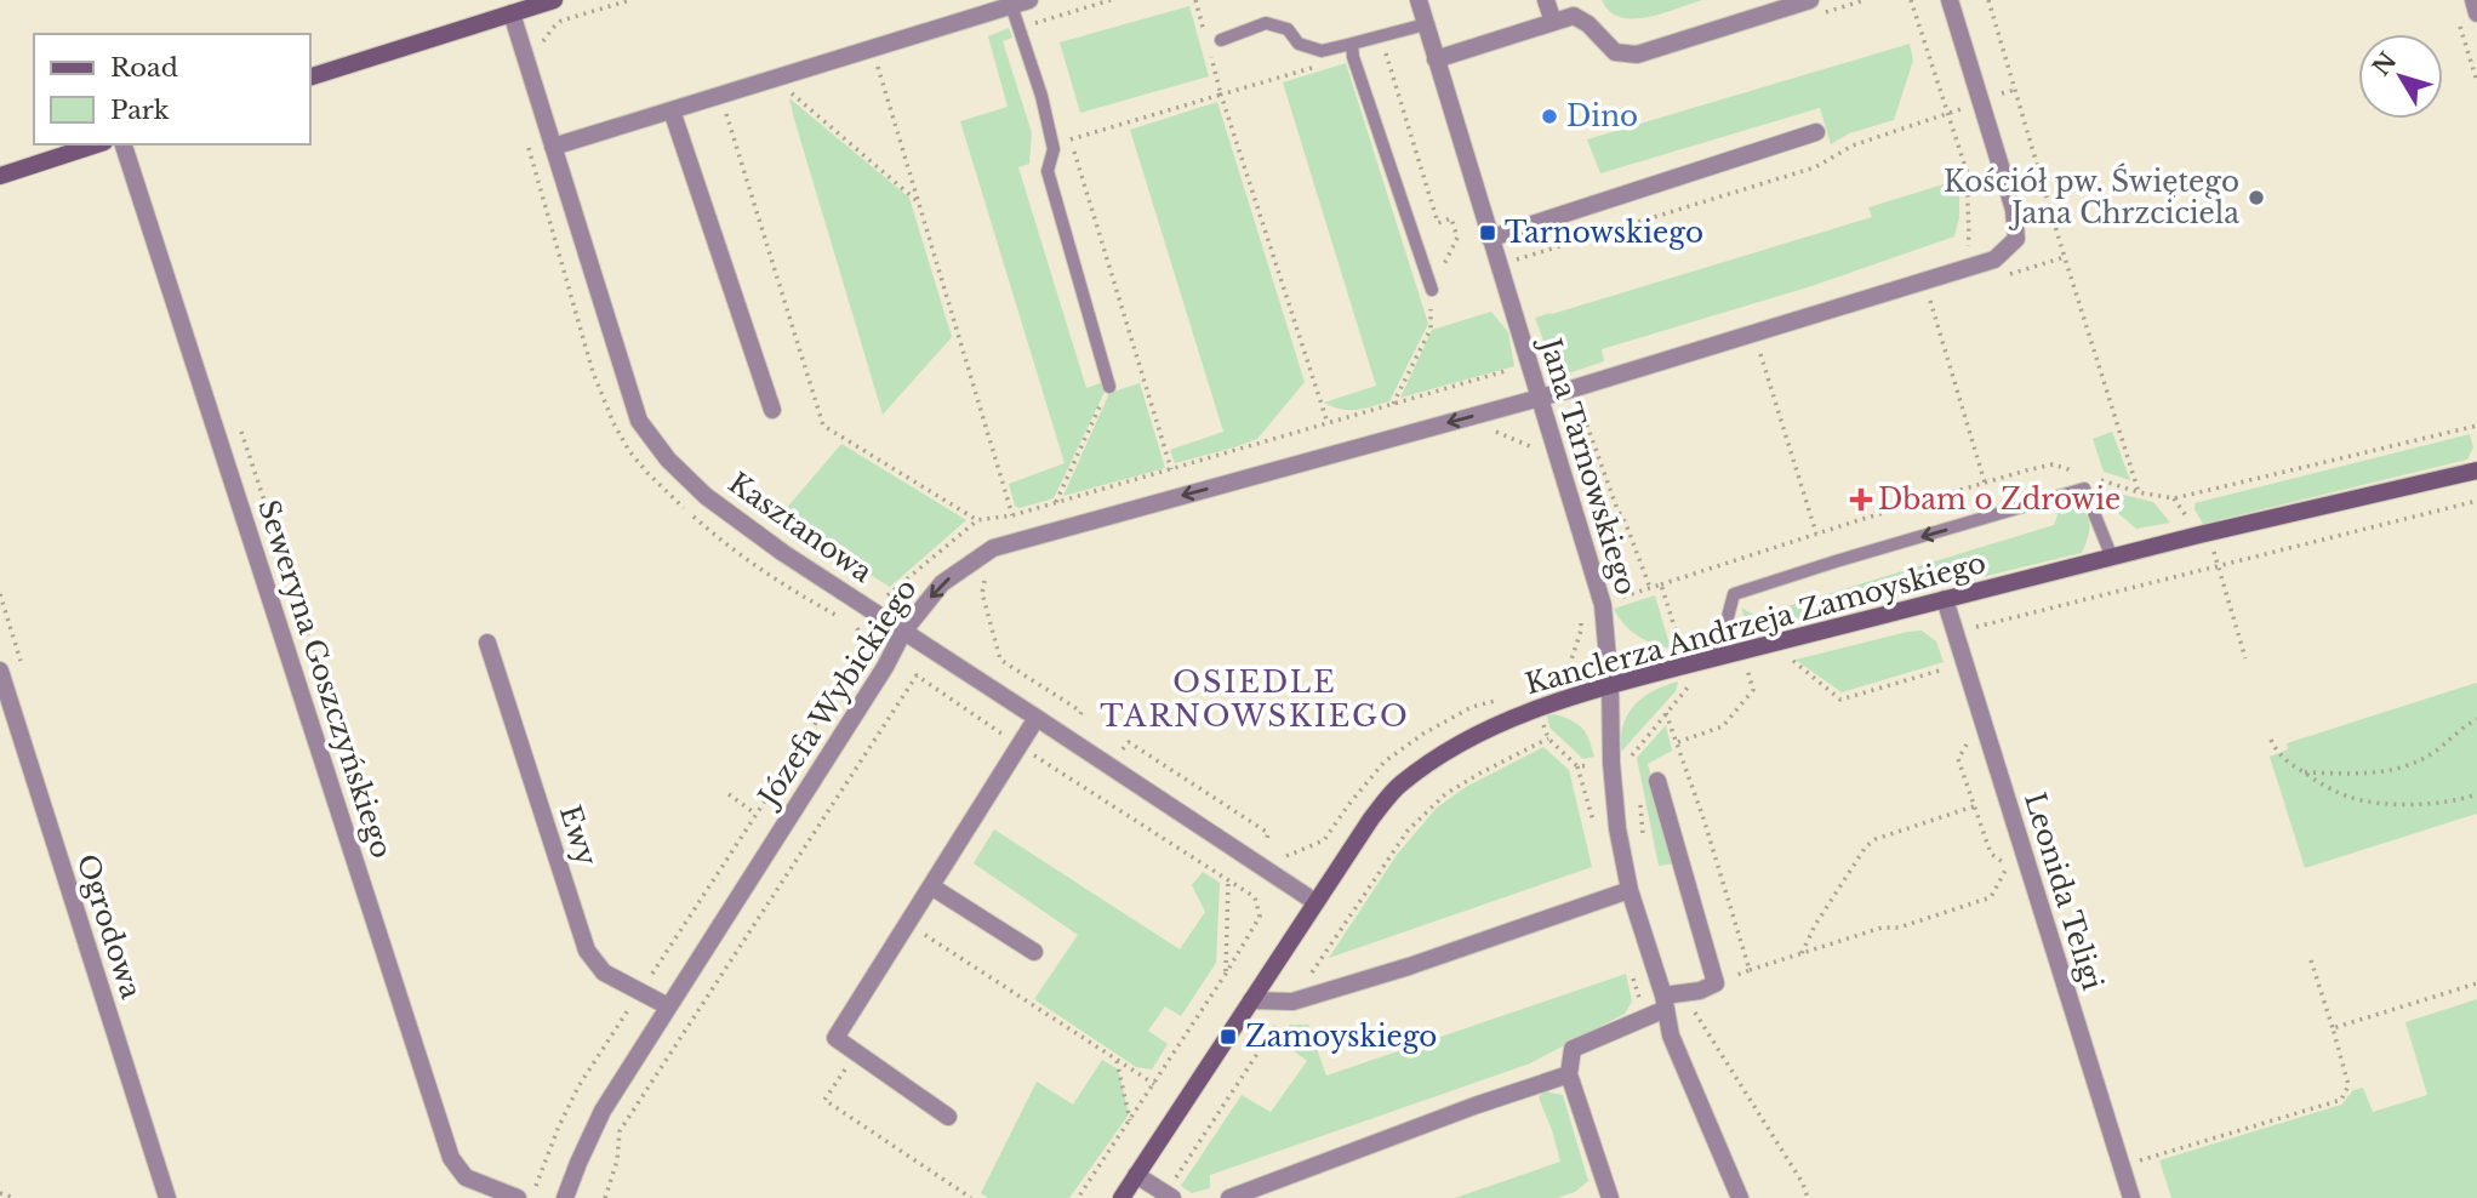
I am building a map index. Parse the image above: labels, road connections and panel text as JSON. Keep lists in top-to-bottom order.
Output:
{
  "streets": {
    "street": [
      "Jana Tarnowskiego",
      "Kasztanowa",
      "Kanclerza Andrzeja Zamoyskiego",
      "Seweryna Goszczyńskiego",
      "Józefa Wybickiego",
      "Ewy",
      "Leonida Teligi",
      "Ogrodowa"
    ]
  },
  "crossings": [
    ["Jana Tarnowskiego", "Kanclerza Andrzeja Zamoyskiego"],
    ["Jana Tarnowskiego", "Józefa Wybickiego"],
    ["Kasztanowa", "Kanclerza Andrzeja Zamoyskiego"],
    ["Kasztanowa", "Józefa Wybickiego"],
    ["Kanclerza Andrzeja Zamoyskiego", "Leonida Teligi"],
    ["Józefa Wybickiego", "Ewy"]
  ],
  "districts": ["OSIEDLE TARNOWSKIEGO"],
  "places": {
    "other": ["Dino", "Kościół pw. Świętego Jana Chrzciciela"],
    "transit": ["Tarnowskiego", "Zamoyskiego"],
    "health": ["Dbam o Zdrowie"]
  },
  "legend": ["Road", "Park"],
  "north": "top left"
}
